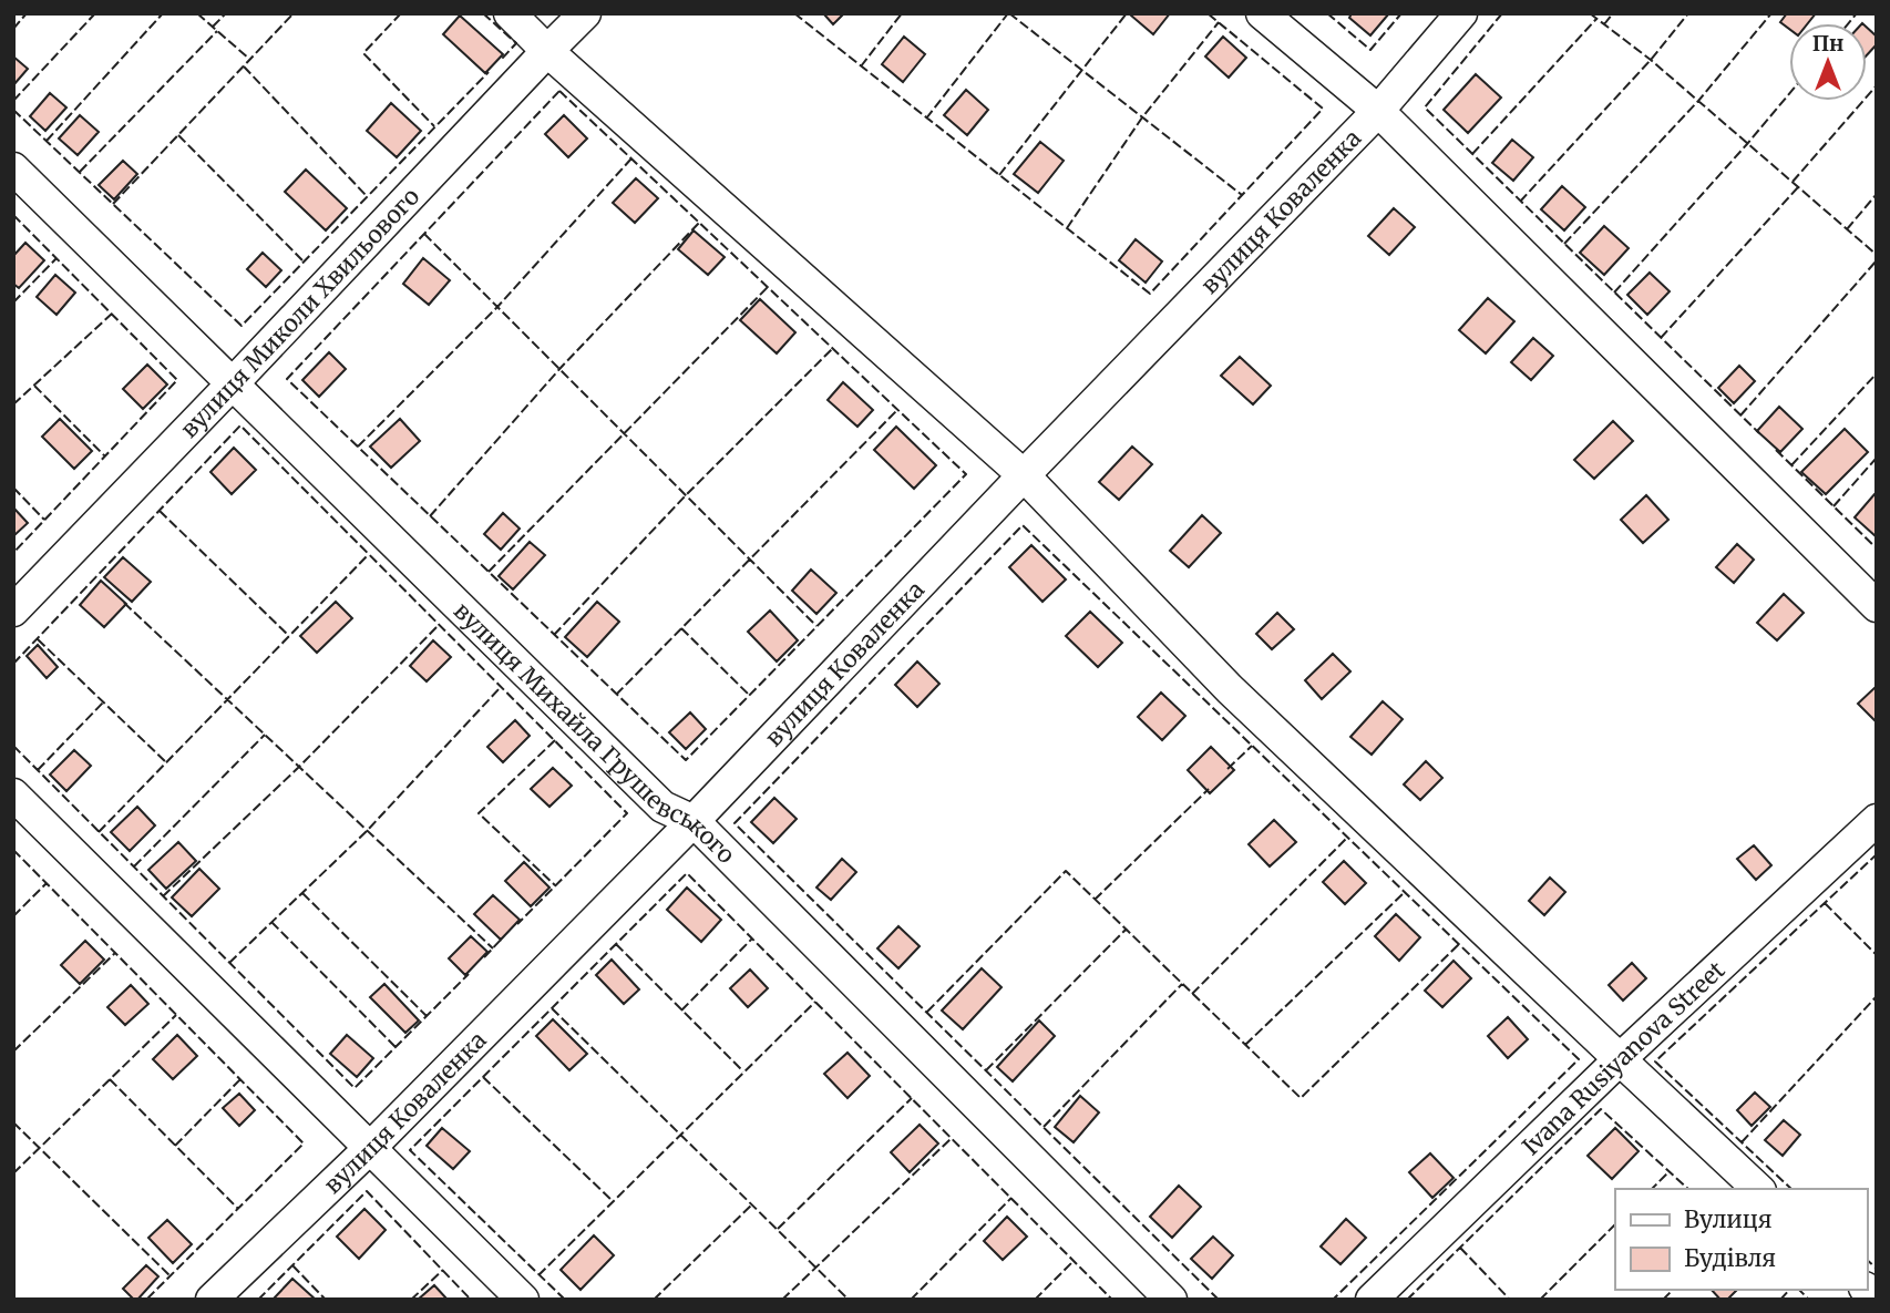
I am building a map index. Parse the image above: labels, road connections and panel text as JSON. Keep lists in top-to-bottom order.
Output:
{
  "streets": {
    "street": [
      "вулиця Коваленка",
      "вулиця Миколи Хвильового",
      "вулиця Михайла Грушевського",
      "Ivana Rusiyanova Street"
    ]
  },
  "crossings": [
    ["вулиця Коваленка", "вулиця Михайла Грушевського"],
    ["вулиця Миколи Хвильового", "вулиця Михайла Грушевського"]
  ],
  "legend": ["Вулиця", "Будівля"],
  "north": "top"
}
